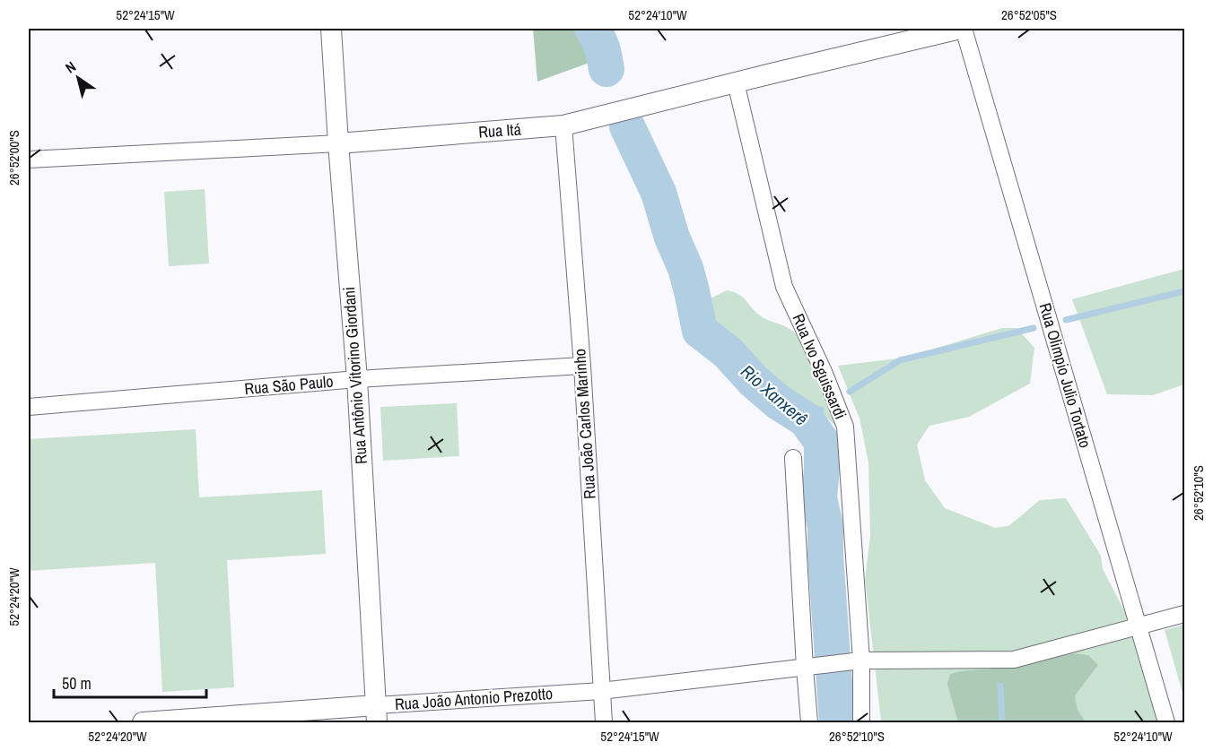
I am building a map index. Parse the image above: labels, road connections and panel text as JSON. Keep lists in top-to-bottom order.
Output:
{
  "streets": {
    "street": [
      "Rua Itá",
      "Rua Ivo Sguissardi",
      "Rua Antônio Vitorino Giordani",
      "Rua Olimpio Julio Tortato",
      "Rua São Paulo",
      "Rua João Carlos Marinho",
      "Rua João Antonio Prezotto"
    ]
  },
  "crossings": [
    ["Rua Itá", "Rua Ivo Sguissardi"],
    ["Rua Itá", "Rua Antônio Vitorino Giordani"],
    ["Rua Itá", "Rua Olimpio Julio Tortato"],
    ["Rua Itá", "Rua João Carlos Marinho"],
    ["Rua Ivo Sguissardi", "Rua João Antonio Prezotto"],
    ["Rua Antônio Vitorino Giordani", "Rua São Paulo"],
    ["Rua Antônio Vitorino Giordani", "Rua João Antonio Prezotto"],
    ["Rua Olimpio Julio Tortato", "Rua João Antonio Prezotto"],
    ["Rua São Paulo", "Rua João Carlos Marinho"],
    ["Rua João Carlos Marinho", "Rua João Antonio Prezotto"]
  ],
  "water": ["Rio Xanxerê"],
  "scale_bar": "50 m",
  "north": "top left",
  "coordinates": [
    "52°24'15\"W",
    "52°24'10\"W",
    "26°52'05\"S",
    "26°52'00\"S",
    "26°52'10\"S",
    "52°24'20\"W"
  ]
}
